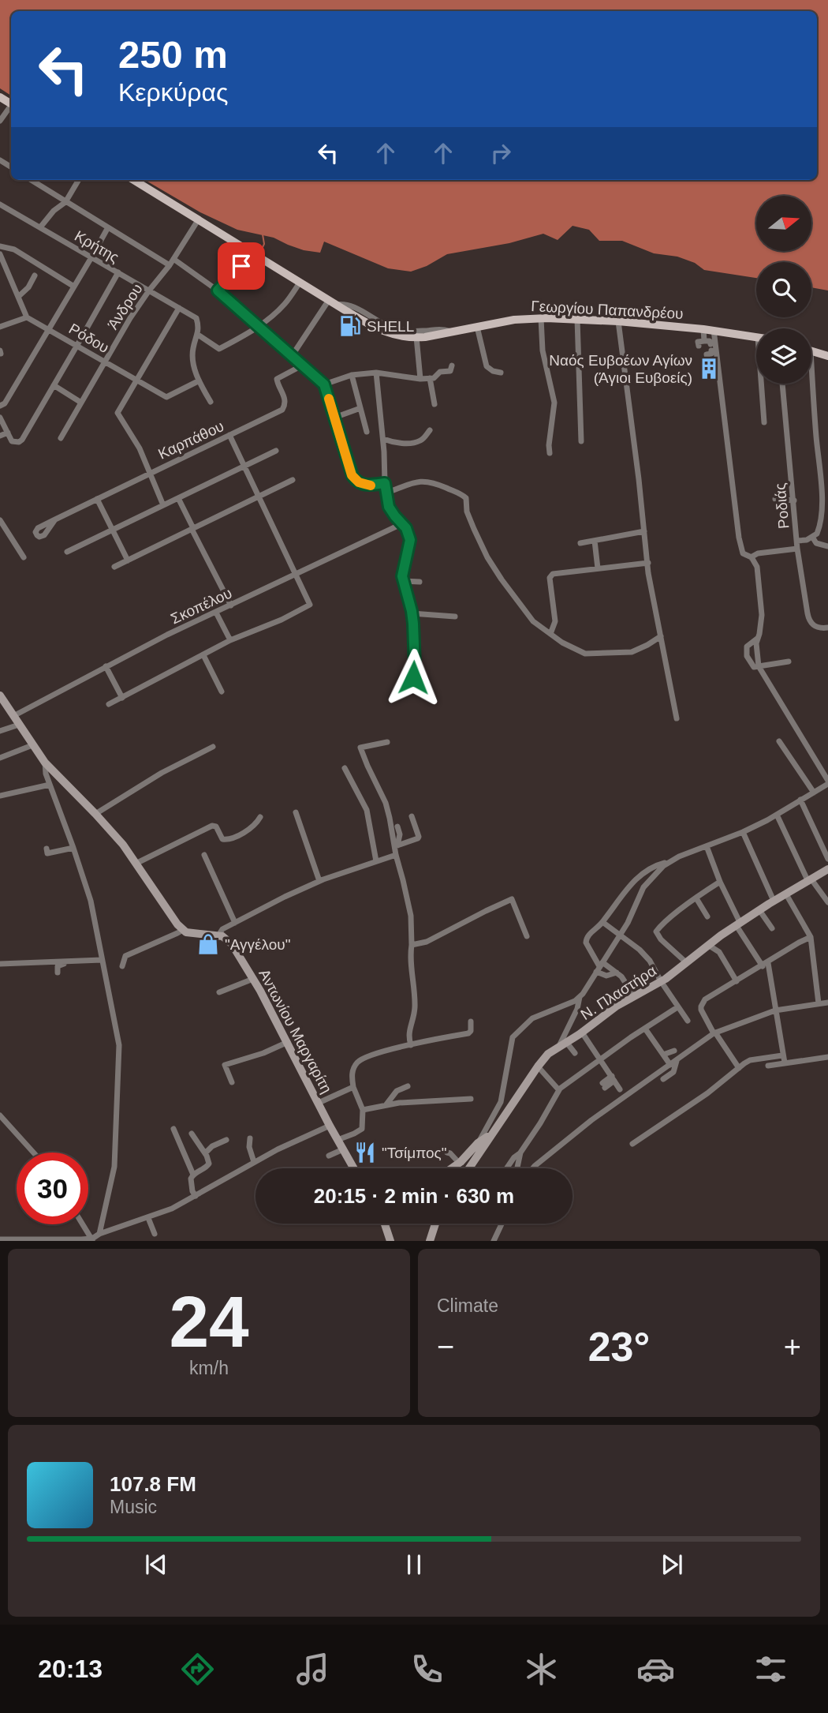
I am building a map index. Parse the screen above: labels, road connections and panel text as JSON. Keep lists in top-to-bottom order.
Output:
{
  "streets": {
    "main road": ["Γεωργίου Παπανδρέου"],
    "street": [
      "Κρήτης",
      "Άνδρου",
      "Ρόδου",
      "Καρπάθου",
      "Ροδιάς",
      "Σκοπέλου",
      "Ν. Πλαστήρα",
      "Αντωνίου Μαργαρίτη"
    ]
  },
  "crossings": [
    ["Κρήτης", "Άνδρου"],
    ["Άνδρου", "Γεωργίου Παπανδρέου"],
    ["Άνδρου", "Ρόδου"]
  ],
  "places": {
    "fuel station": ["SHELL"],
    "building": ["Ναός Ευβοέων Αγίων (Άγιοι Ευβοείς)"],
    "shop": ["\"Αγγέλου\""],
    "restaurant": ["\"Τσίμπος\""]
  },
  "north": "right",
  "page": {
    "turn": ["250 m", "Κερκύρας"],
    "limit": "30",
    "trip": "20:15 · 2 min · 630 m",
    "tile": [
      ["24", "km/h"],
      "Climate"
    ],
    "heat": ["−", "23°", "+"],
    "song": ["107.8 FM", "Music"],
    "tabs": "20:13"
  }
}
